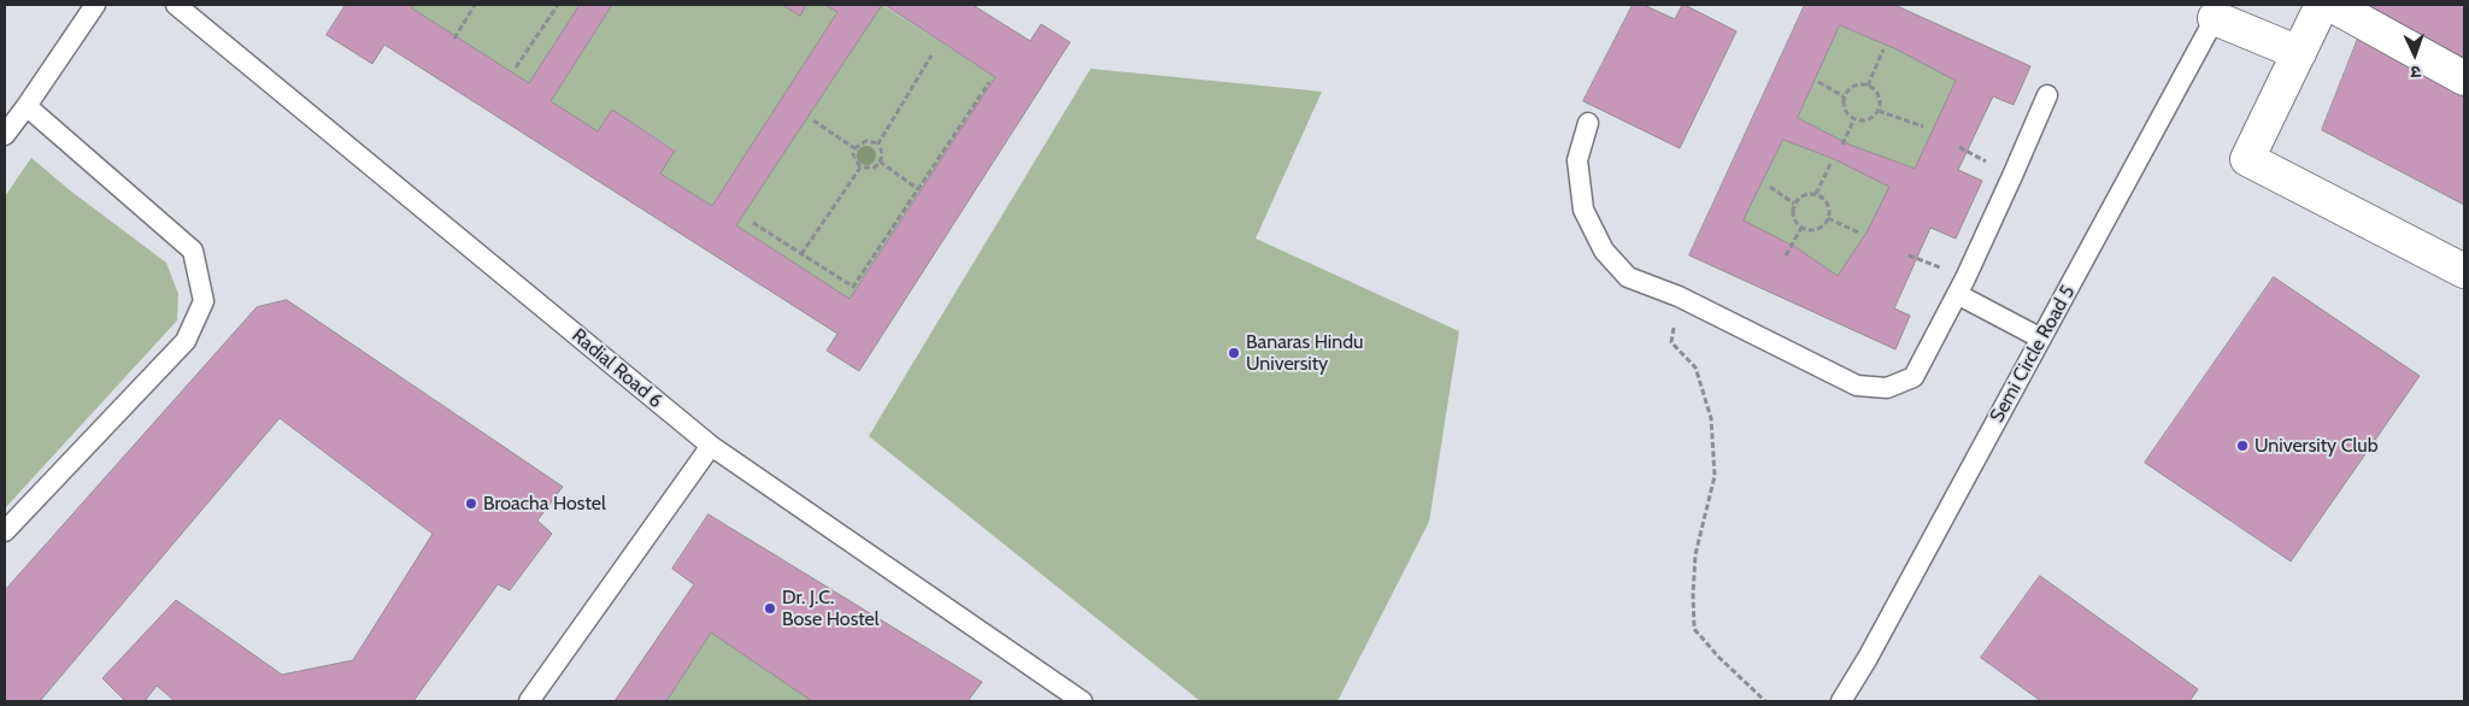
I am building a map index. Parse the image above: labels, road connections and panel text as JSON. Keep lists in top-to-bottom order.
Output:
{
  "streets": {
    "lane": ["Semi Circle Road 5", "Radial Road 6"]
  },
  "places": [
    "Banaras Hindu University",
    "University Club",
    "Broacha Hostel",
    "Dr. J.C. Bose Hostel"
  ],
  "north": "bottom"
}
